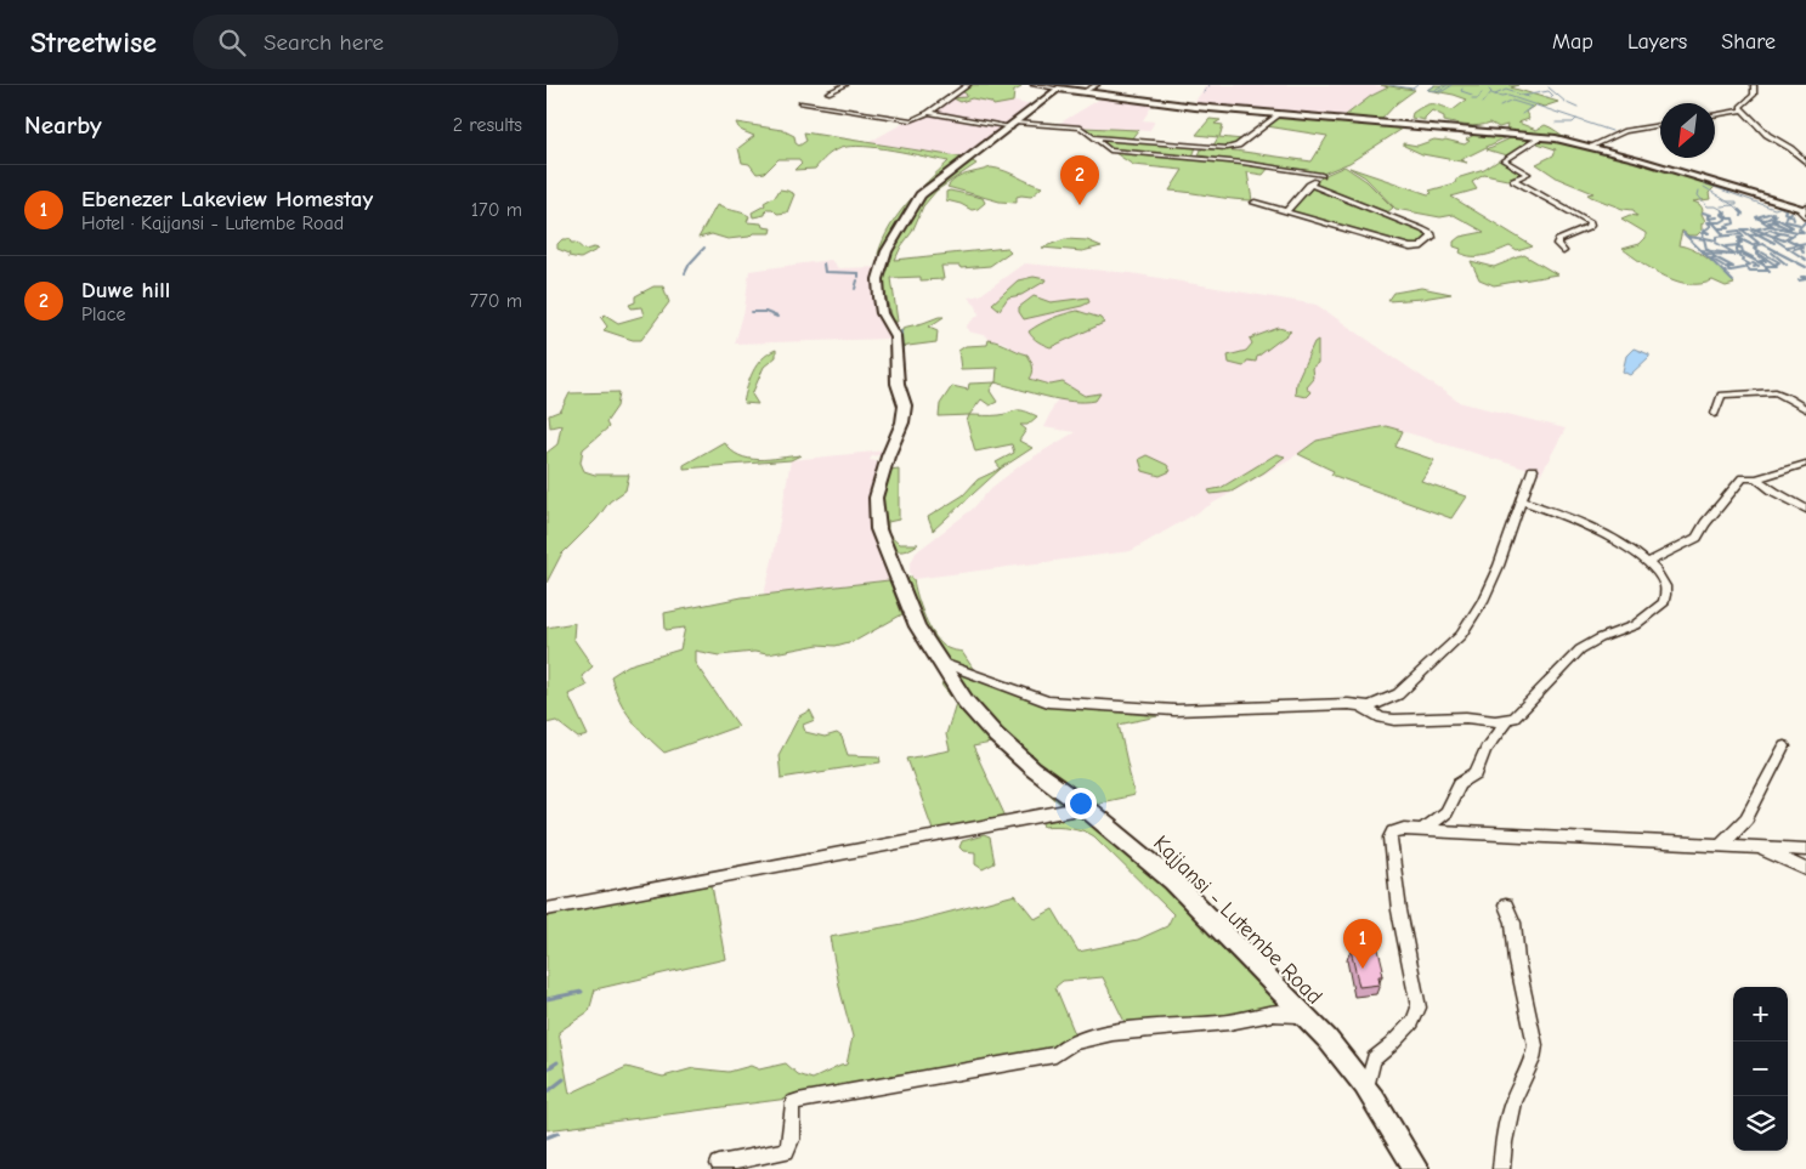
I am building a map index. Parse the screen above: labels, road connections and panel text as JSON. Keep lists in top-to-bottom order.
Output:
{
  "streets": {
    "street": ["Kajjansi - Lutembe Road"]
  },
  "north": "bottom left",
  "page": {
    "header": "Streetwise",
    "search": "Search here",
    "nav": ["Map", "Layers", "Share"],
    "heading": ["Nearby", "2 results"],
    "pins": ["2", "1"],
    "list": [
      {
        "mark": "1",
        "name": "Ebenezer Lakeview Homestay",
        "note": "Hotel · Kajjansi - Lutembe Road",
        "value": "170 m"
      },
      {
        "mark": "2",
        "name": "Duwe hill",
        "note": "Place",
        "value": "770 m"
      }
    ],
    "map_buttons": ["+", "−"]
  }
}
